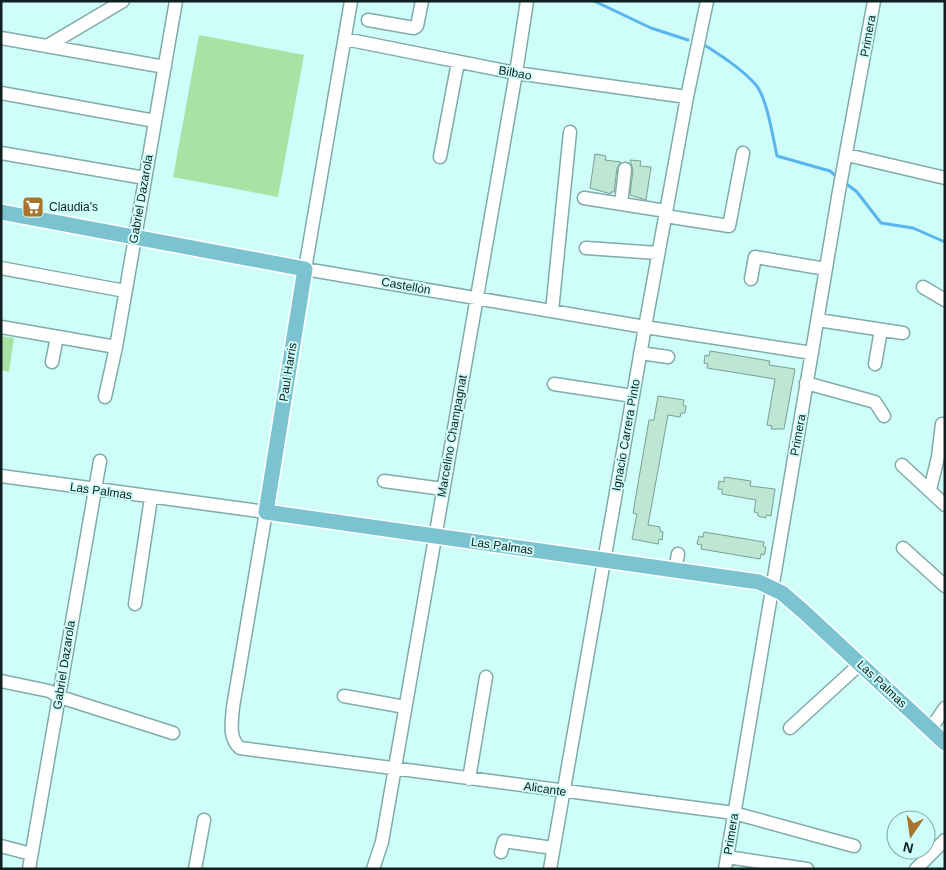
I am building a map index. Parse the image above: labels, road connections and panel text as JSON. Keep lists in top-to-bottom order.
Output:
{
  "streets": {
    "main road": ["Castellón", "Paul Harris", "Las Palmas"],
    "street": [
      "Primera",
      "Bilbao",
      "Gabriel Dazarola",
      "Ignacio Carrera Pinto",
      "Marcelino Champagnat",
      "Alicante"
    ]
  },
  "crossings": [
    ["Primera", "Castellón"],
    ["Primera", "Las Palmas"],
    ["Primera", "Alicante"],
    ["Bilbao", "Paul Harris"],
    ["Bilbao", "Ignacio Carrera Pinto"],
    ["Bilbao", "Marcelino Champagnat"],
    ["Gabriel Dazarola", "Castellón"],
    ["Gabriel Dazarola", "Las Palmas"],
    ["Castellón", "Paul Harris"],
    ["Castellón", "Ignacio Carrera Pinto"],
    ["Castellón", "Marcelino Champagnat"],
    ["Paul Harris", "Las Palmas"],
    ["Paul Harris", "Alicante"],
    ["Ignacio Carrera Pinto", "Las Palmas"],
    ["Ignacio Carrera Pinto", "Alicante"],
    ["Marcelino Champagnat", "Las Palmas"],
    ["Marcelino Champagnat", "Alicante"]
  ],
  "places": {
    "supermarket": ["Claudia's"]
  },
  "north": "bottom"
}
